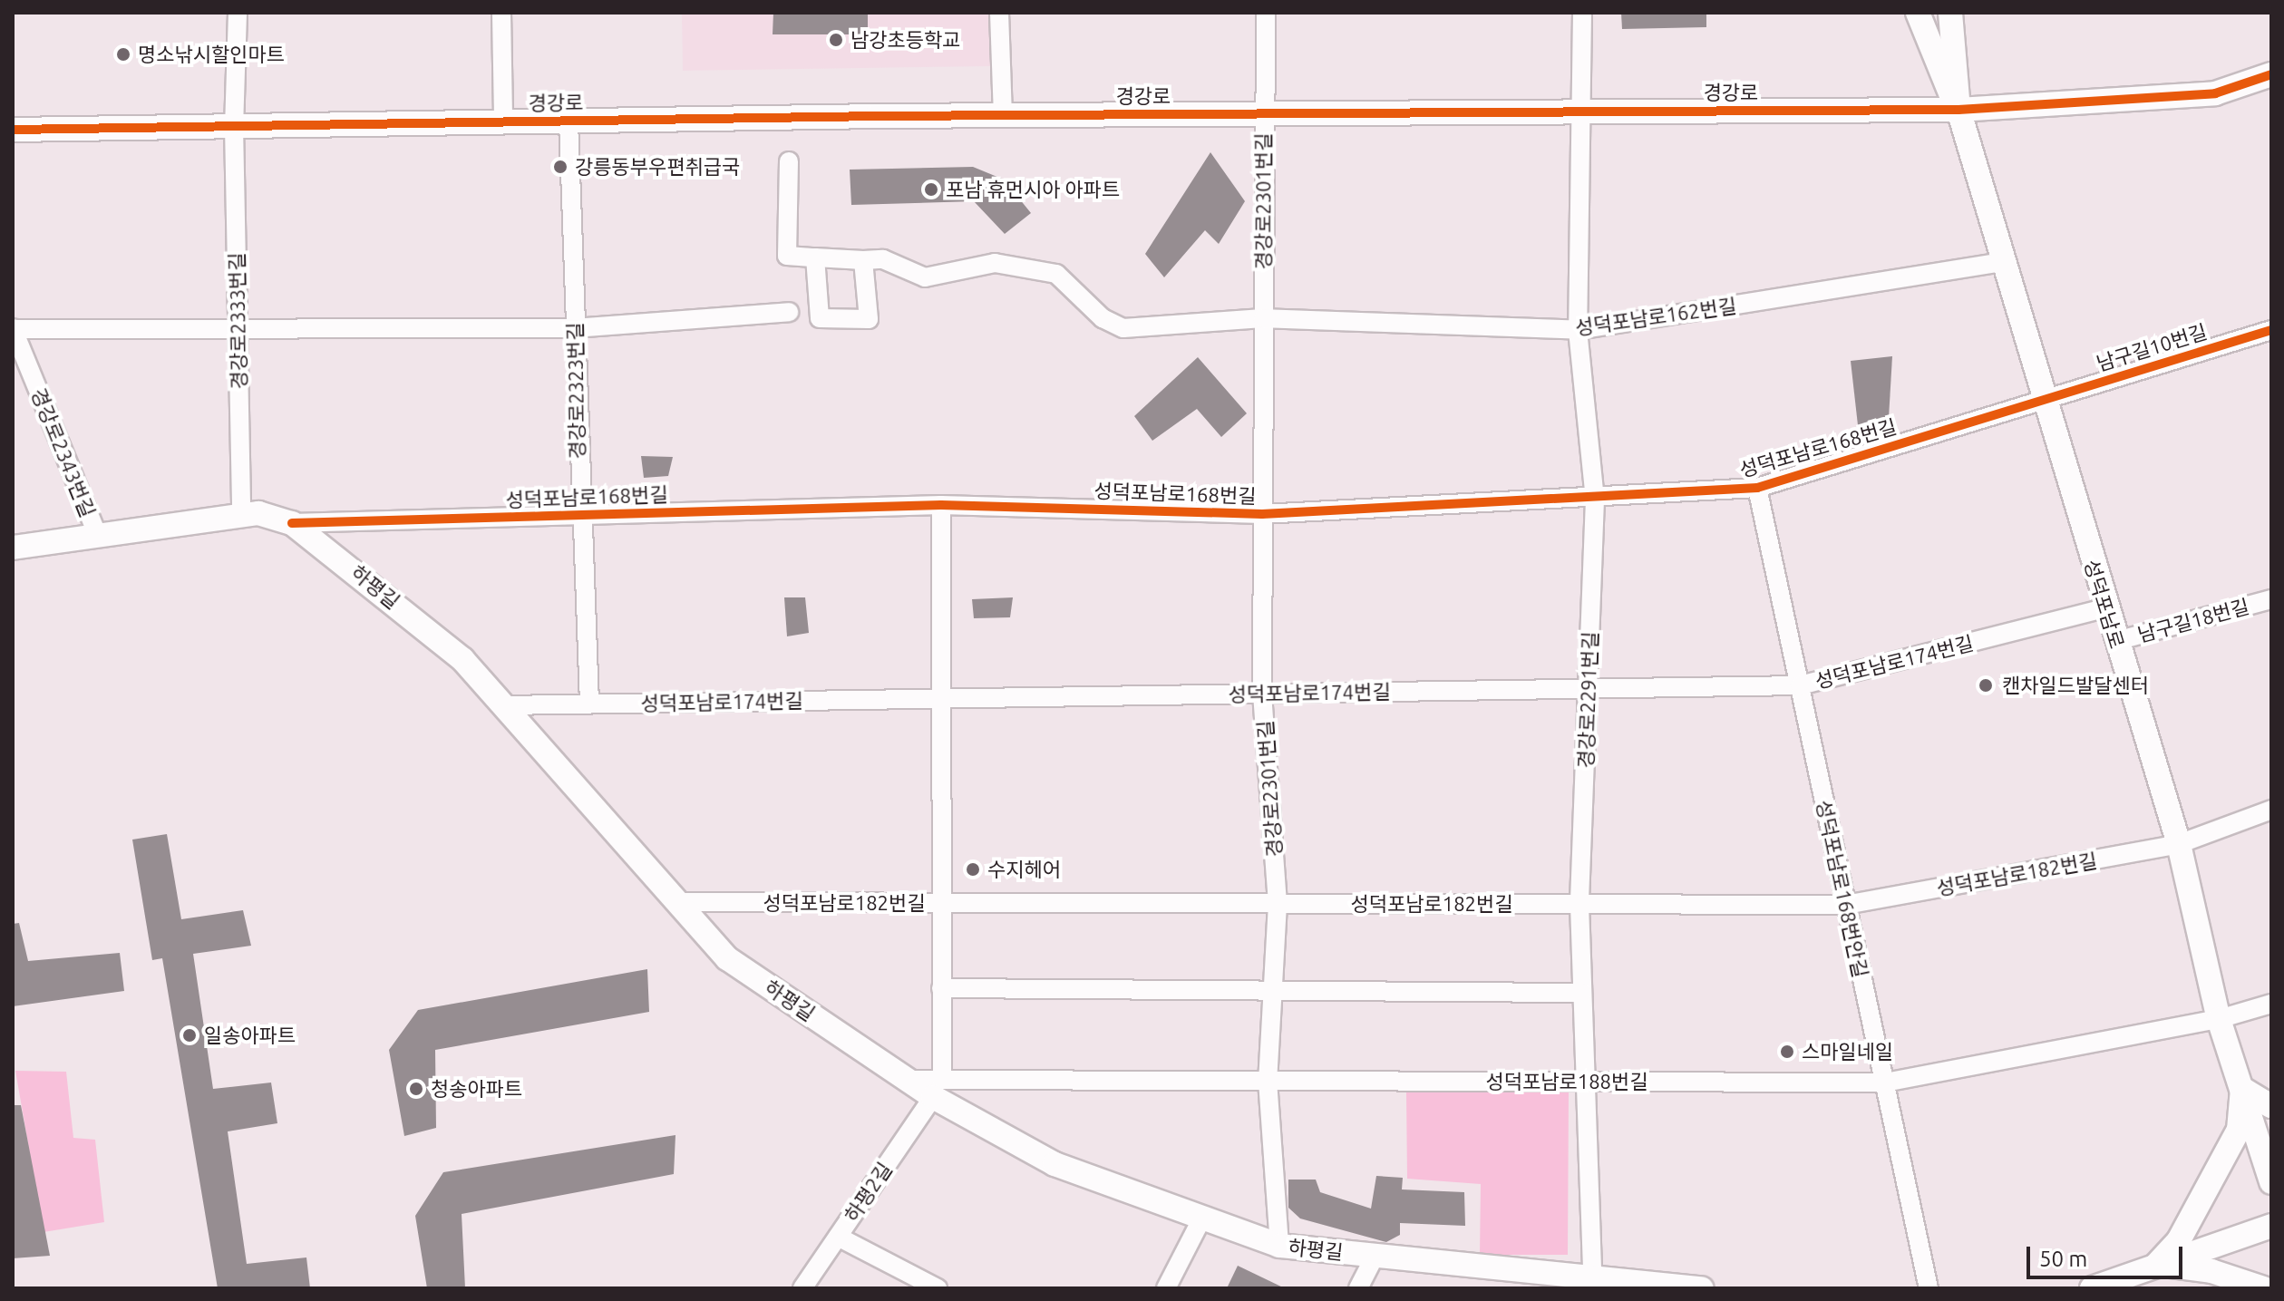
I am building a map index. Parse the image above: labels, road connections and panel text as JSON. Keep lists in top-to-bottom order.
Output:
{
  "streets": {
    "street": [
      "경강로",
      "경강로2301번길",
      "성덕포남로162번길",
      "경강로2333번길",
      "남구길10번길",
      "경강로2323번길",
      "성덕포남로168번길",
      "경강로2343번길",
      "하평길",
      "성덕포남로",
      "남구길18번길",
      "성덕포남로174번길",
      "경강로2291번길",
      "성덕포남로182번길",
      "성덕포남로168번안길",
      "성덕포남로188번길",
      "하평2길"
    ]
  },
  "crossings": [
    ["경강로", "경강로2301번길"],
    ["경강로", "경강로2333번길"],
    ["경강로", "경강로2323번길"],
    ["경강로", "성덕포남로"],
    ["경강로", "경강로2291번길"],
    ["경강로2301번길", "성덕포남로162번길"],
    ["경강로2301번길", "성덕포남로168번길"],
    ["경강로2301번길", "하평길"],
    ["경강로2301번길", "성덕포남로174번길"],
    ["경강로2301번길", "성덕포남로182번길"],
    ["경강로2301번길", "성덕포남로188번길"],
    ["성덕포남로162번길", "성덕포남로"],
    ["성덕포남로162번길", "경강로2291번길"],
    ["경강로2333번길", "하평길"],
    ["남구길10번길", "성덕포남로168번길"],
    ["남구길10번길", "성덕포남로"],
    ["경강로2323번길", "성덕포남로168번길"],
    ["경강로2323번길", "성덕포남로174번길"],
    ["성덕포남로168번길", "하평길"],
    ["성덕포남로168번길", "성덕포남로"],
    ["성덕포남로168번길", "경강로2291번길"],
    ["성덕포남로168번길", "성덕포남로168번안길"],
    ["경강로2343번길", "하평길"],
    ["하평길", "성덕포남로174번길"],
    ["하평길", "경강로2291번길"],
    ["하평길", "성덕포남로182번길"],
    ["하평길", "성덕포남로188번길"],
    ["하평길", "하평2길"],
    ["성덕포남로", "남구길18번길"],
    ["성덕포남로", "성덕포남로174번길"],
    ["성덕포남로", "성덕포남로182번길"],
    ["성덕포남로", "성덕포남로188번길"],
    ["성덕포남로174번길", "경강로2291번길"],
    ["성덕포남로174번길", "성덕포남로168번안길"],
    ["경강로2291번길", "성덕포남로182번길"],
    ["경강로2291번길", "성덕포남로188번길"],
    ["성덕포남로182번길", "성덕포남로168번안길"],
    ["성덕포남로168번안길", "성덕포남로188번길"],
    ["성덕포남로188번길", "하평2길"]
  ],
  "places": [
    "남강초등학교",
    "명소낚시할인마트",
    "강릉동부우편취급국",
    "포남 휴먼시아 아파트",
    "캔차일드발달센터",
    "수지헤어",
    "일송아파트",
    "스마일네일",
    "청송아파트"
  ],
  "scale_bar": "50 m"
}
